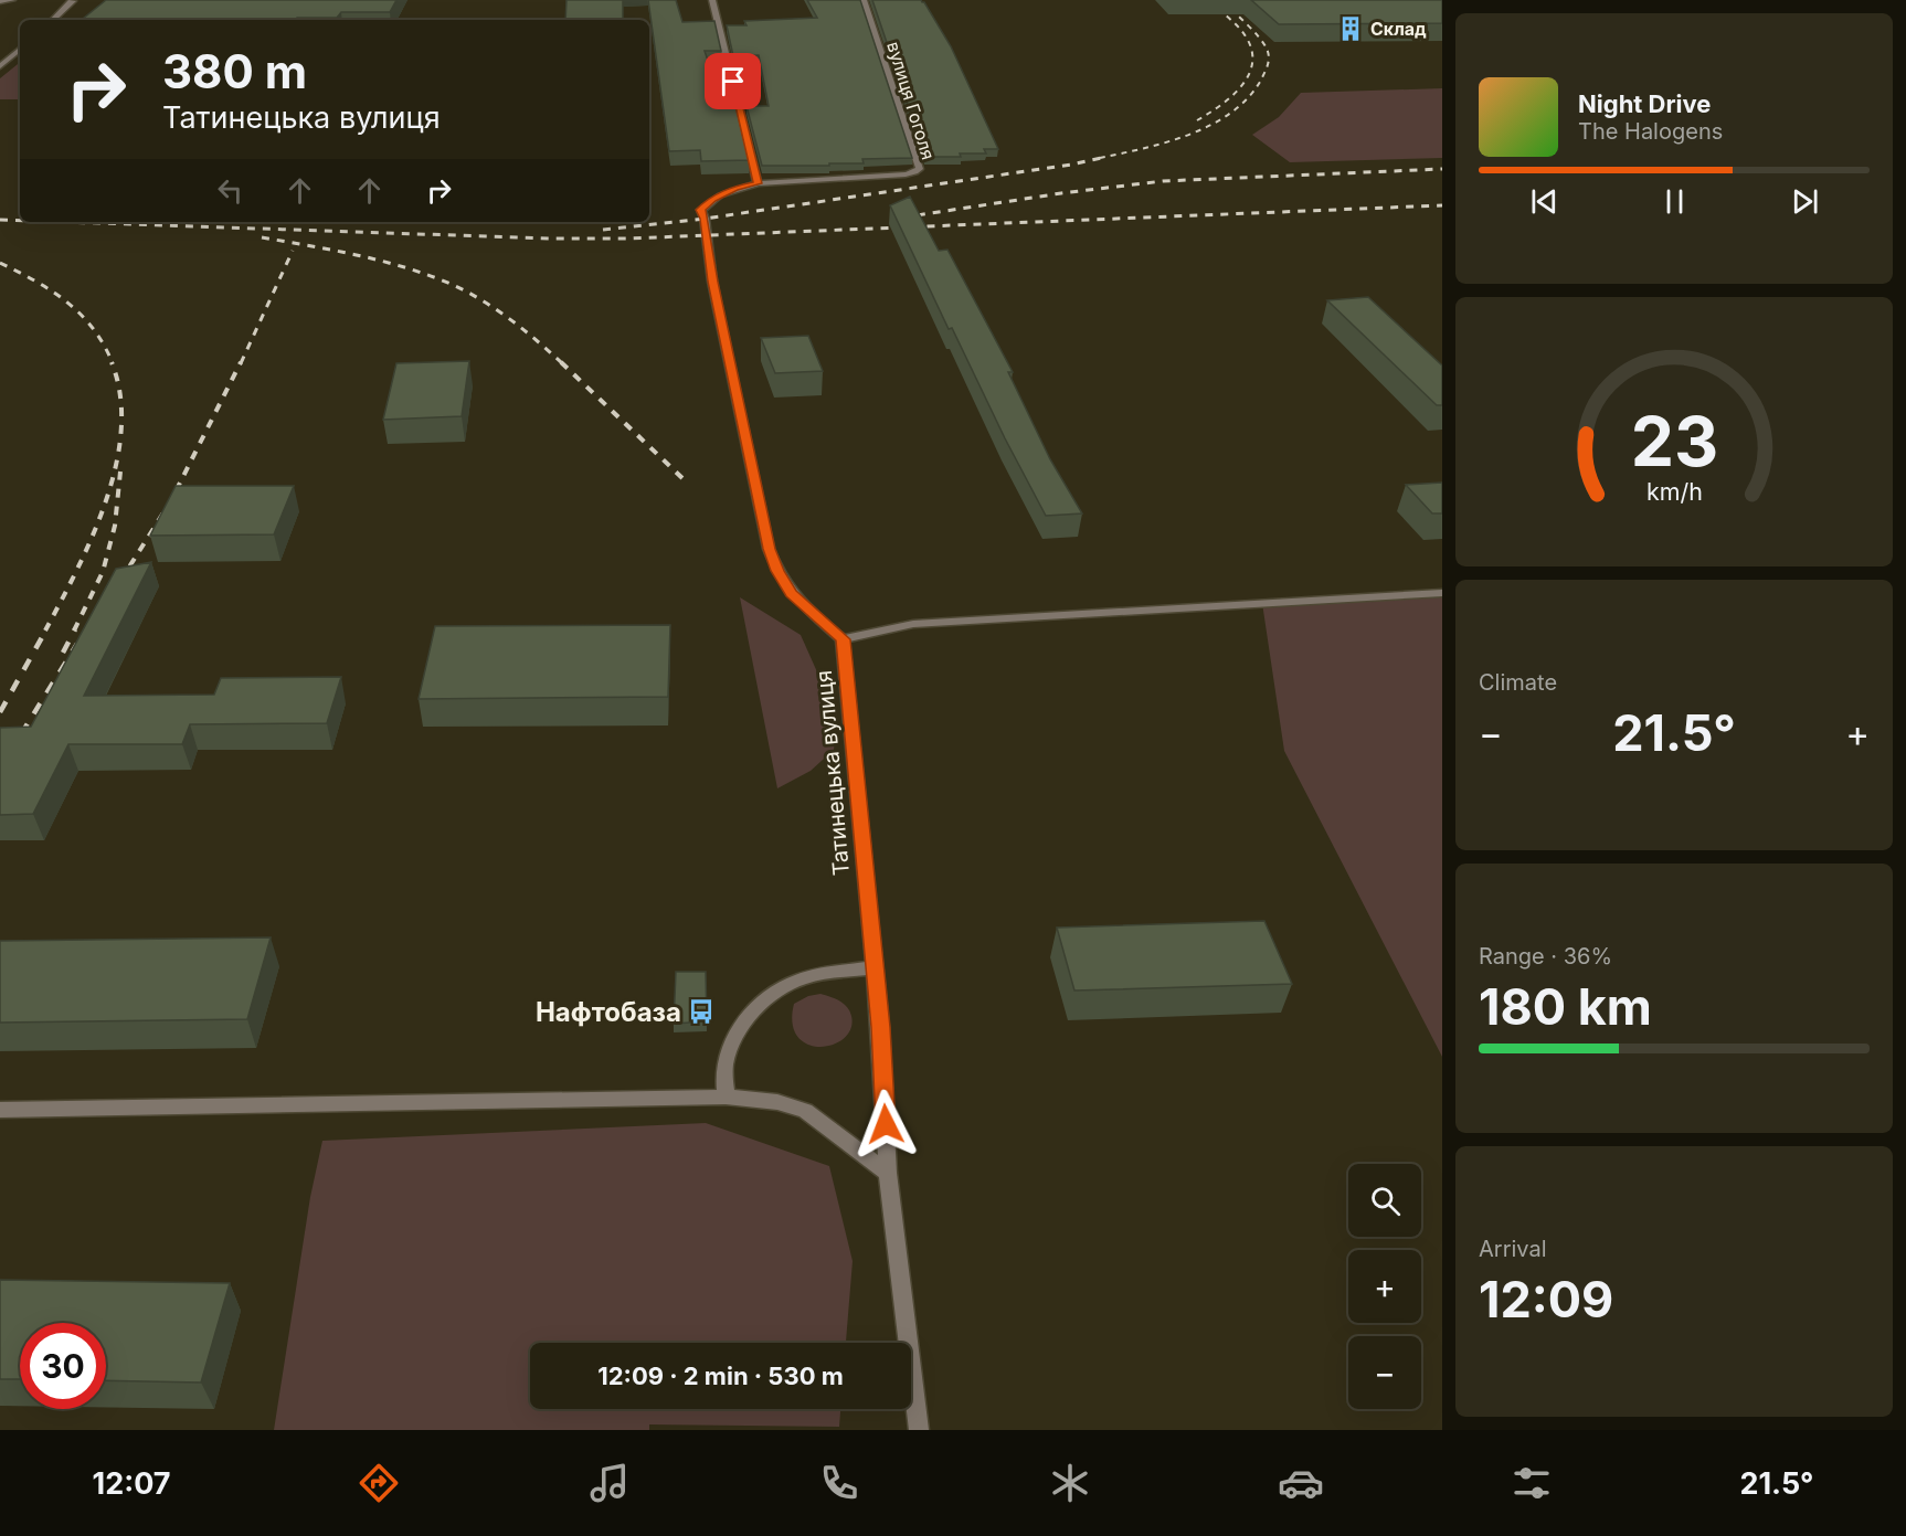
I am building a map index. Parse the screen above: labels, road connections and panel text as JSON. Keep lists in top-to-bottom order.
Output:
{
  "streets": {
    "street": ["вулиця Гоголя", "Татинецька вулиця"]
  },
  "crossings": [
    ["вулиця Гоголя", "Татинецька вулиця"]
  ],
  "places": {
    "building": ["Склад"],
    "bus stop": ["Нафтобаза"]
  },
  "page": {
    "turn": ["380 m", "Татинецька вулиця"],
    "song": ["Night Drive", "The Halogens"],
    "tile": [
      "Climate",
      ["Range · 36%", "180 km"],
      ["Arrival", "12:09"]
    ],
    "heat": ["−", "21.5°", "+"],
    "map_buttons": ["+", "−"],
    "limit": "30",
    "trip": "12:09 · 2 min · 530 m",
    "tabs": ["12:07", "21.5°"],
    "gauge": ["23", "km/h"]
  }
}
